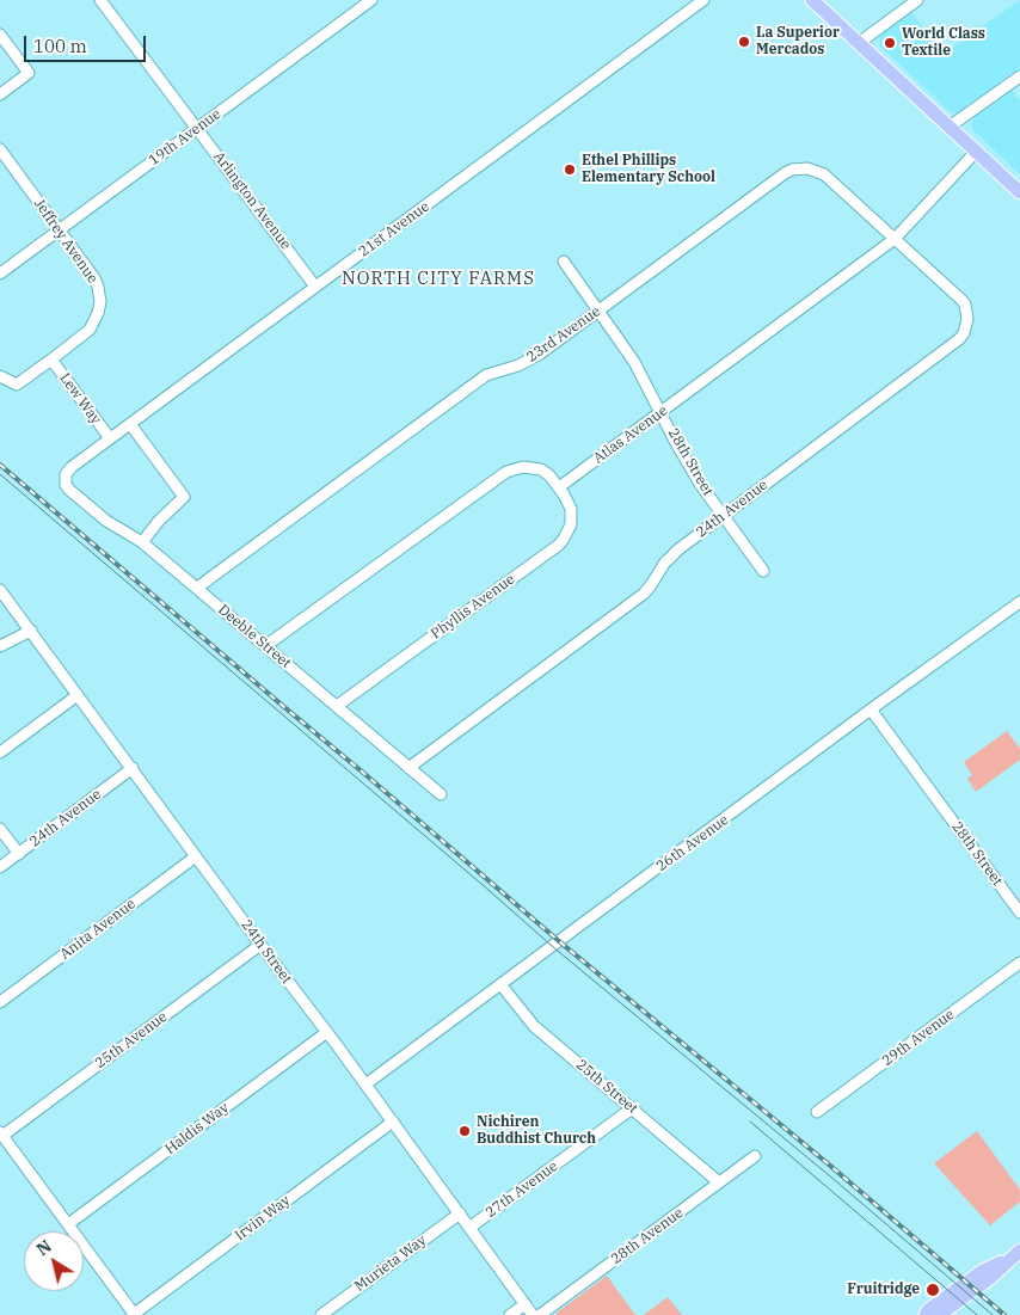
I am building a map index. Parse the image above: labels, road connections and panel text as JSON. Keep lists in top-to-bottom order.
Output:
{
  "streets": {
    "street": [
      "19th Avenue",
      "Arlington Avenue",
      "21st Avenue",
      "Jeffrey Avenue",
      "23rd Avenue",
      "Lew Way",
      "Atlas Avenue",
      "28th Street",
      "24th Avenue",
      "Phyllis Avenue",
      "Deeble Street",
      "26th Avenue",
      "Anita Avenue",
      "24th Street",
      "29th Avenue",
      "25th Avenue",
      "25th Street",
      "Haldis Way",
      "27th Avenue",
      "Irvin Way",
      "28th Avenue",
      "Murieta Way"
    ]
  },
  "crossings": [
    ["19th Avenue", "Arlington Avenue"],
    ["19th Avenue", "Jeffrey Avenue"],
    ["Arlington Avenue", "21st Avenue"],
    ["21st Avenue", "Lew Way"],
    ["21st Avenue", "Deeble Street"],
    ["Jeffrey Avenue", "Lew Way"],
    ["23rd Avenue", "Atlas Avenue"],
    ["23rd Avenue", "28th Street"],
    ["23rd Avenue", "24th Avenue"],
    ["23rd Avenue", "Deeble Street"],
    ["Atlas Avenue", "28th Street"],
    ["Atlas Avenue", "24th Avenue"],
    ["Atlas Avenue", "Phyllis Avenue"],
    ["28th Street", "24th Avenue"],
    ["28th Street", "26th Avenue"],
    ["24th Avenue", "Deeble Street"],
    ["24th Avenue", "24th Street"],
    ["Phyllis Avenue", "Deeble Street"],
    ["26th Avenue", "24th Street"],
    ["26th Avenue", "25th Street"],
    ["Anita Avenue", "24th Street"],
    ["24th Street", "25th Avenue"],
    ["24th Street", "Haldis Way"],
    ["24th Street", "27th Avenue"],
    ["24th Street", "Irvin Way"],
    ["24th Street", "Murieta Way"],
    ["25th Street", "27th Avenue"],
    ["25th Street", "28th Avenue"]
  ],
  "districts": ["NORTH CITY FARMS"],
  "places": [
    "La Superior Mercados",
    "World Class Textile",
    "Ethel Phillips Elementary School",
    "Nichiren Buddhist Church",
    "Fruitridge"
  ],
  "scale_bar": "100 m",
  "north": "top left"
}
